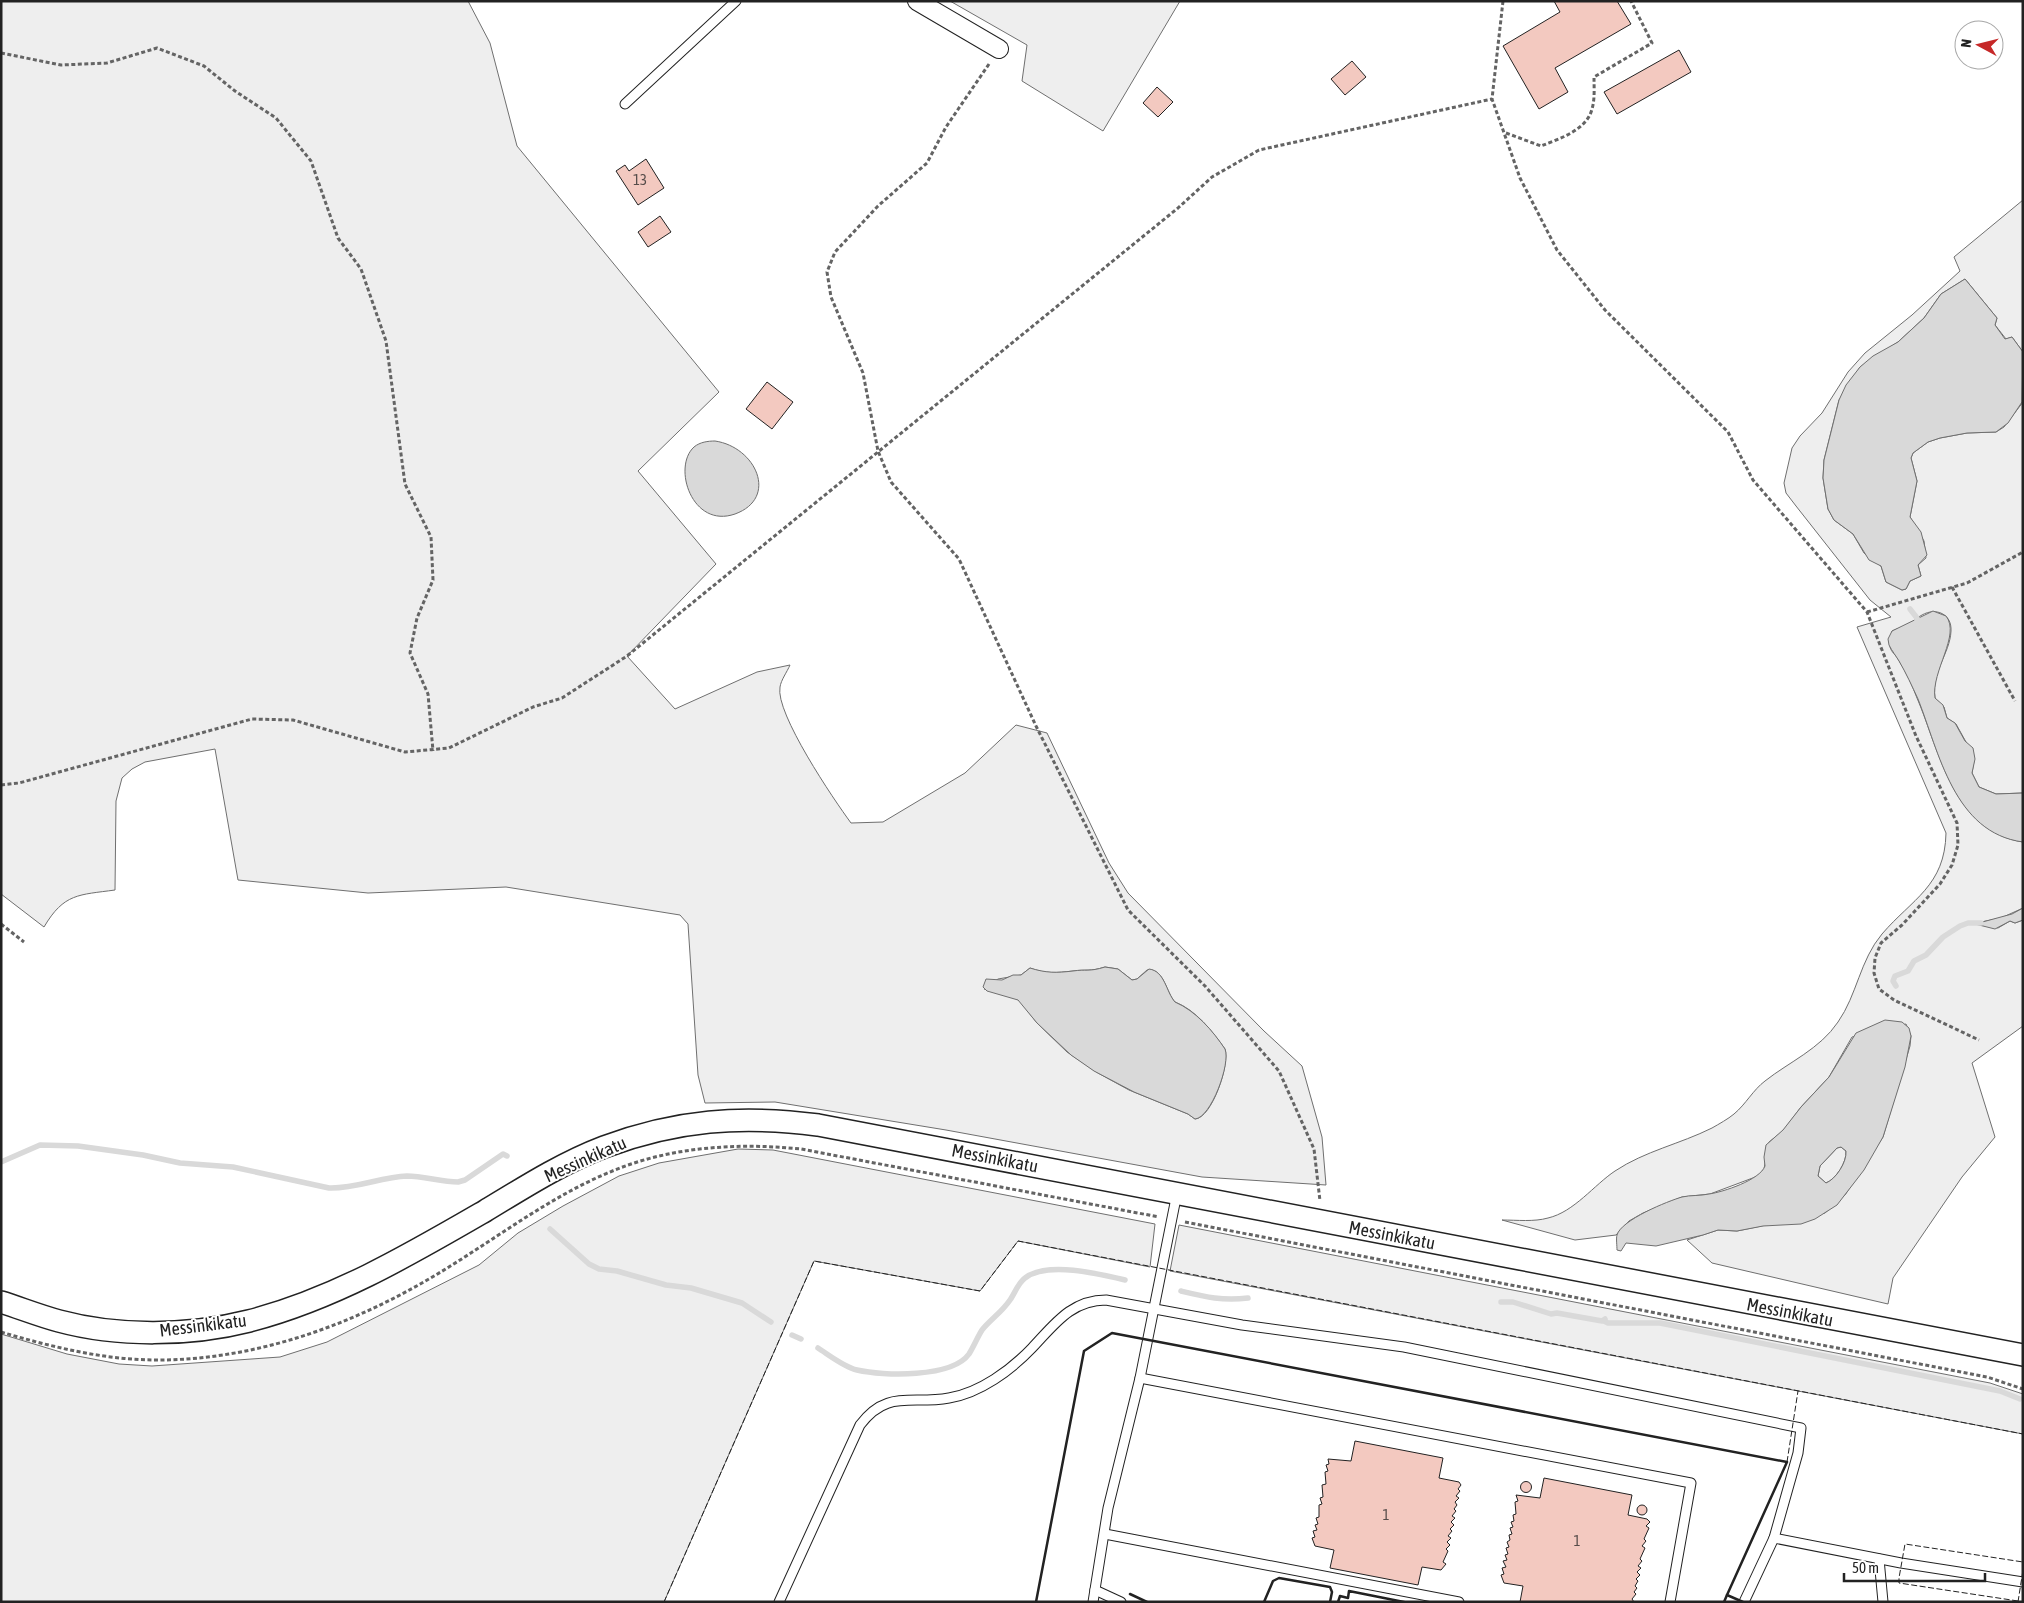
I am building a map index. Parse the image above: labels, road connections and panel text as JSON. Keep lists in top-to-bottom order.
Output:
{
  "streets": {
    "street": ["Messinkikatu"]
  },
  "house_numbers": ["13", "1", "1"],
  "scale_bar": "50 m",
  "north": "left"
}
